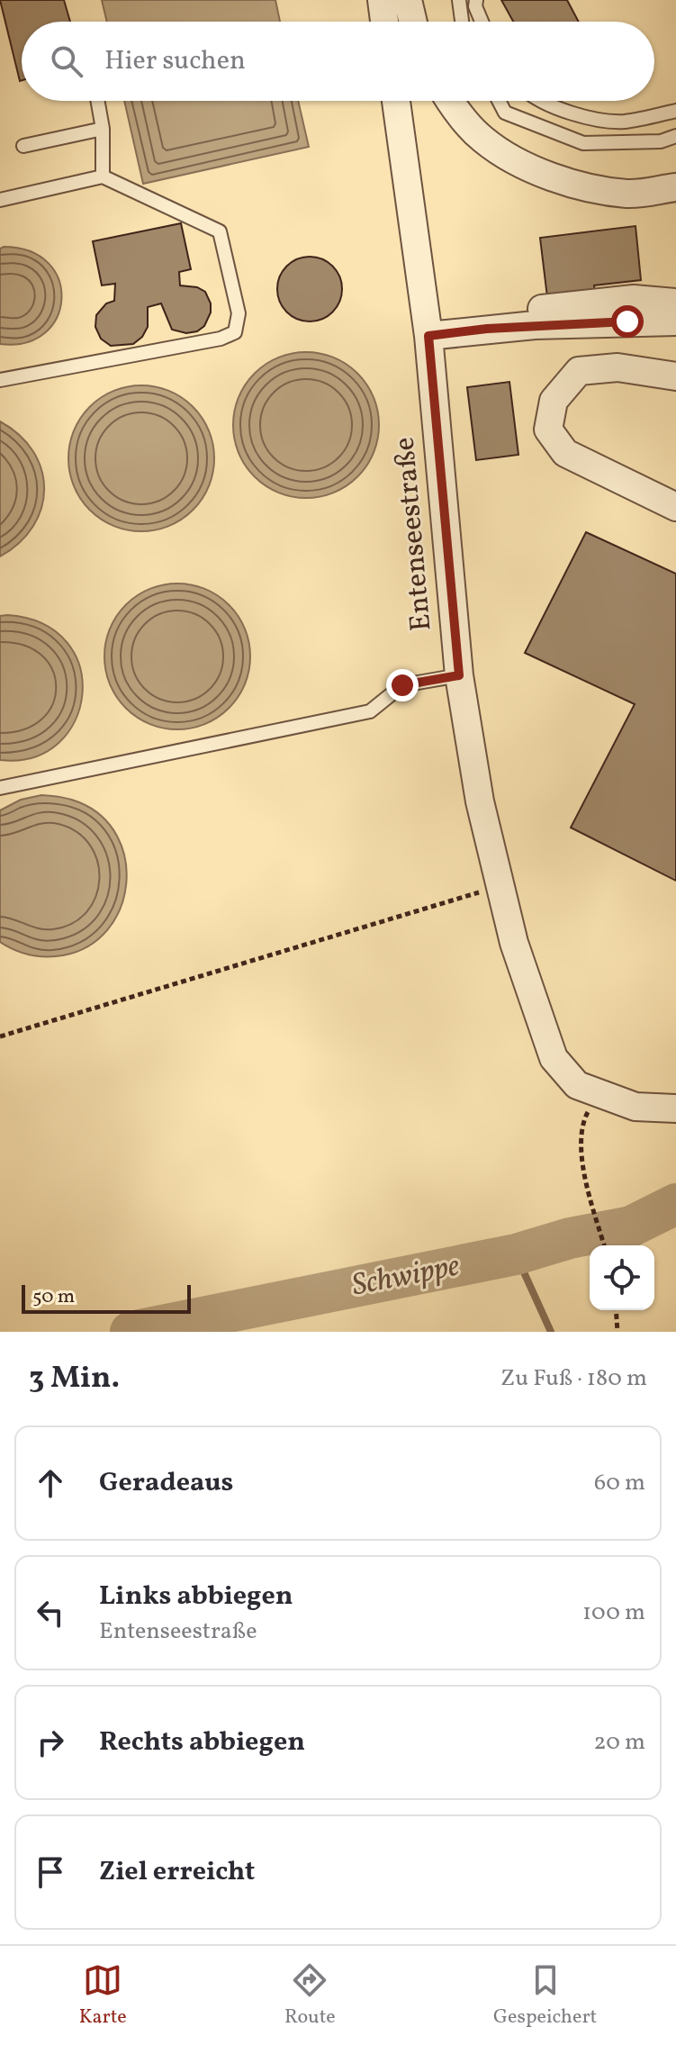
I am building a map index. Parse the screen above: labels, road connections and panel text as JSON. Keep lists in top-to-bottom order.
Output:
{
  "streets": {
    "street": ["Entenseestraße"]
  },
  "water": ["Schwippe"],
  "scale_bar": "50 m",
  "page": {
    "search": "Hier suchen",
    "scale": "50 m",
    "heading": ["3 Min.", "Zu Fuß · 180 m"],
    "list": [
      ["Geradeaus", "60 m"],
      ["Links abbiegen", "Entenseestraße", "100 m"],
      ["Rechts abbiegen", "20 m"],
      "Ziel erreicht"
    ],
    "nav": ["Karte", "Route", "Gespeichert"]
  }
}
